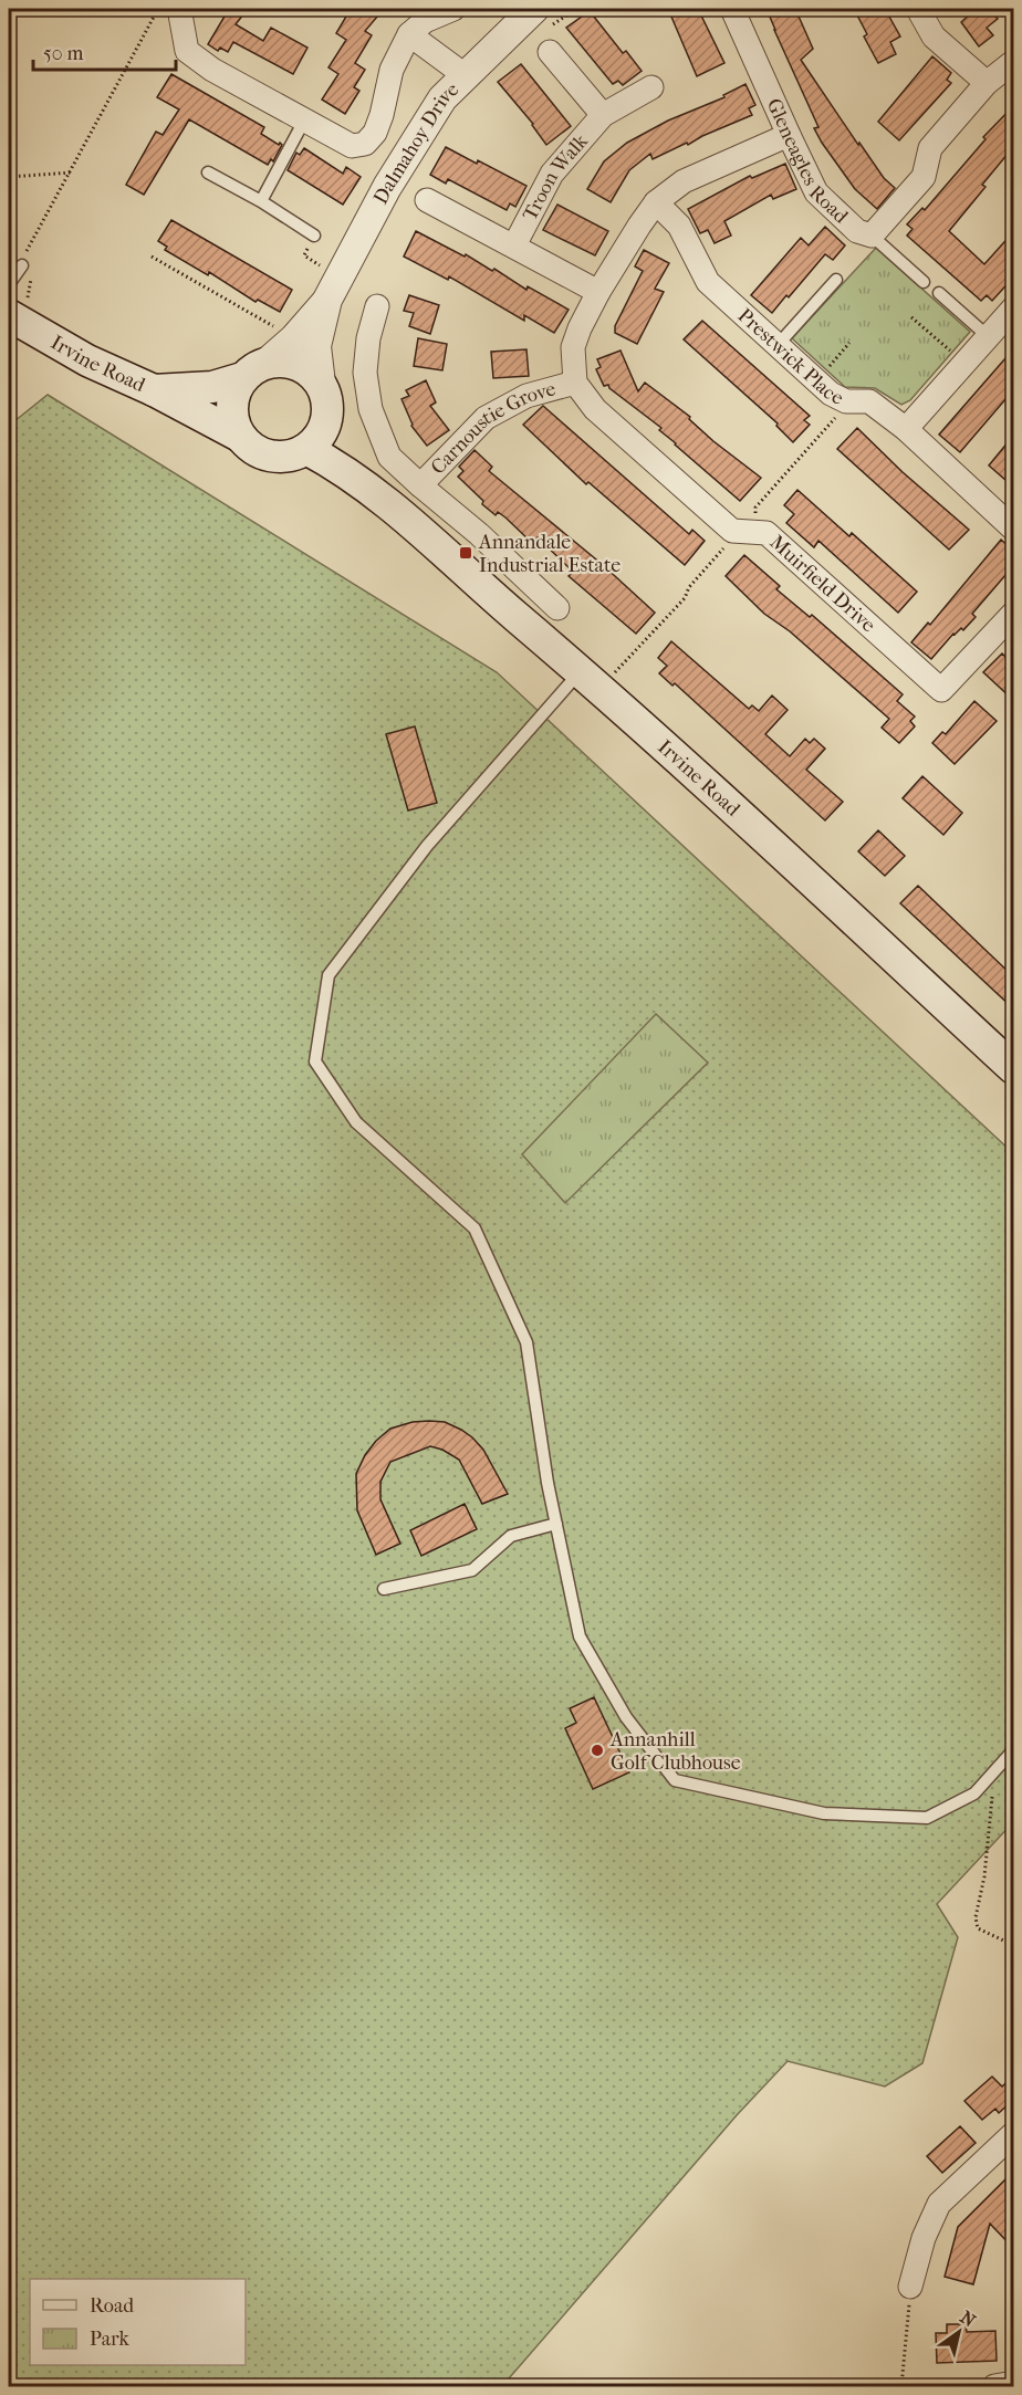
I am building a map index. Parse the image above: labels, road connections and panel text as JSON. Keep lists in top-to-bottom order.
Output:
{
  "streets": {
    "main road": ["Irvine Road"],
    "street": [
      "Dalmahoy Drive",
      "Gleneagles Road",
      "Troon Walk",
      "Prestwick Place",
      "Carnoustie Grove",
      "Muirfield Drive"
    ]
  },
  "crossings": [
    ["Carnoustie Grove", "Muirfield Drive"]
  ],
  "places": {
    "transit": ["Annandale Industrial Estate"],
    "other": ["Annanhill Golf Clubhouse"]
  },
  "legend": ["Road", "Park"],
  "scale_bar": "50 m",
  "north": "top right"
}
